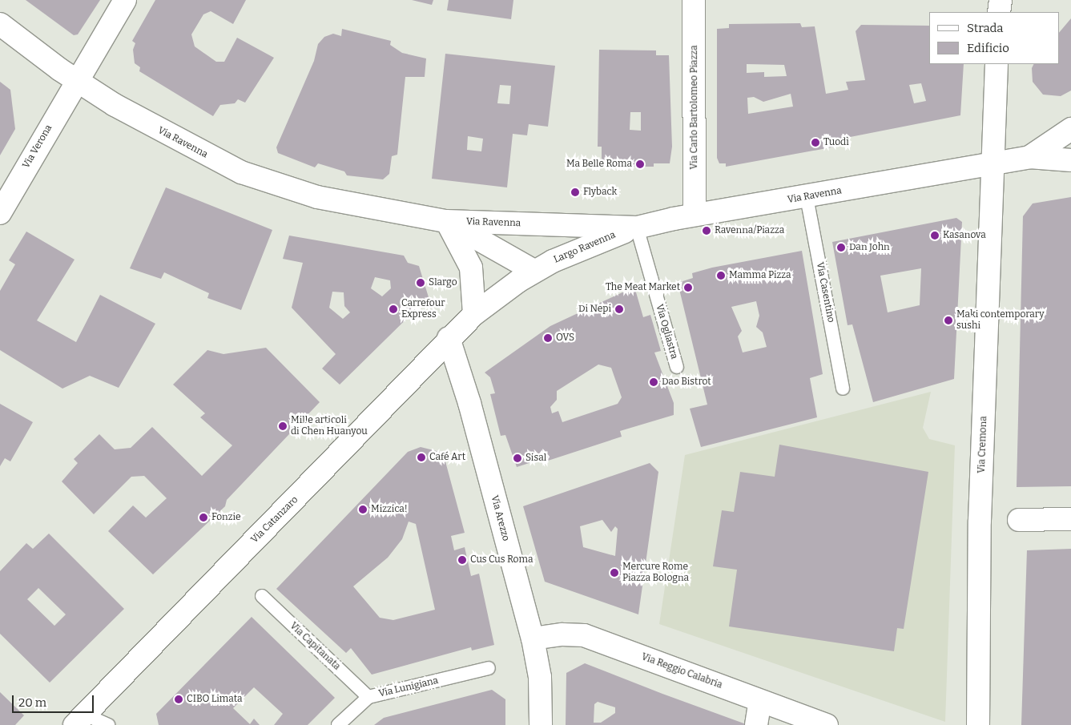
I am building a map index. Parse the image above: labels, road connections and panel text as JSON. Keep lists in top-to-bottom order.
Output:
{
  "streets": {
    "street": [
      "Via Carlo Bartolomeo Piazza",
      "Via Ravenna",
      "Via Verona",
      "Largo Ravenna",
      "Via Cremona",
      "Via Arezzo",
      "Via Catanzaro",
      "Via Reggio Calabria"
    ],
    "lane": [
      "Via Casentino",
      "Via Ogliastra",
      "Via Capitanata",
      "Via Lunigiana"
    ]
  },
  "crossings": [
    ["Via Carlo Bartolomeo Piazza", "Via Ravenna"],
    ["Via Ravenna", "Via Verona"],
    ["Via Ravenna", "Largo Ravenna"],
    ["Via Ravenna", "Via Casentino"],
    ["Via Ravenna", "Via Ogliastra"],
    ["Via Ravenna", "Via Cremona"],
    ["Largo Ravenna", "Via Ogliastra"],
    ["Largo Ravenna", "Via Catanzaro"],
    ["Via Arezzo", "Via Catanzaro"],
    ["Via Arezzo", "Via Reggio Calabria"],
    ["Via Capitanata", "Via Lunigiana"]
  ],
  "places": [
    "Tuodì",
    "Ma Belle Roma",
    "Flyback",
    "Ravenna/Piazza",
    "Kasanova",
    "Dan John",
    "Mamma Pizza",
    "Slargo",
    "The Meat Market",
    "Carrefour Express",
    "Di Nepi",
    "Maki contemporary sushi",
    "OVS",
    "Dao Bistrot",
    "Mille articoli di Chen Huanyou",
    "Café Art",
    "Sisal",
    "Mizzica!",
    "Fonzie",
    "Cus Cus Roma",
    "Mercure Rome Piazza Bologna",
    "CIBO Limata"
  ],
  "legend": ["Strada", "Edificio"],
  "scale_bar": "20 m"
}
